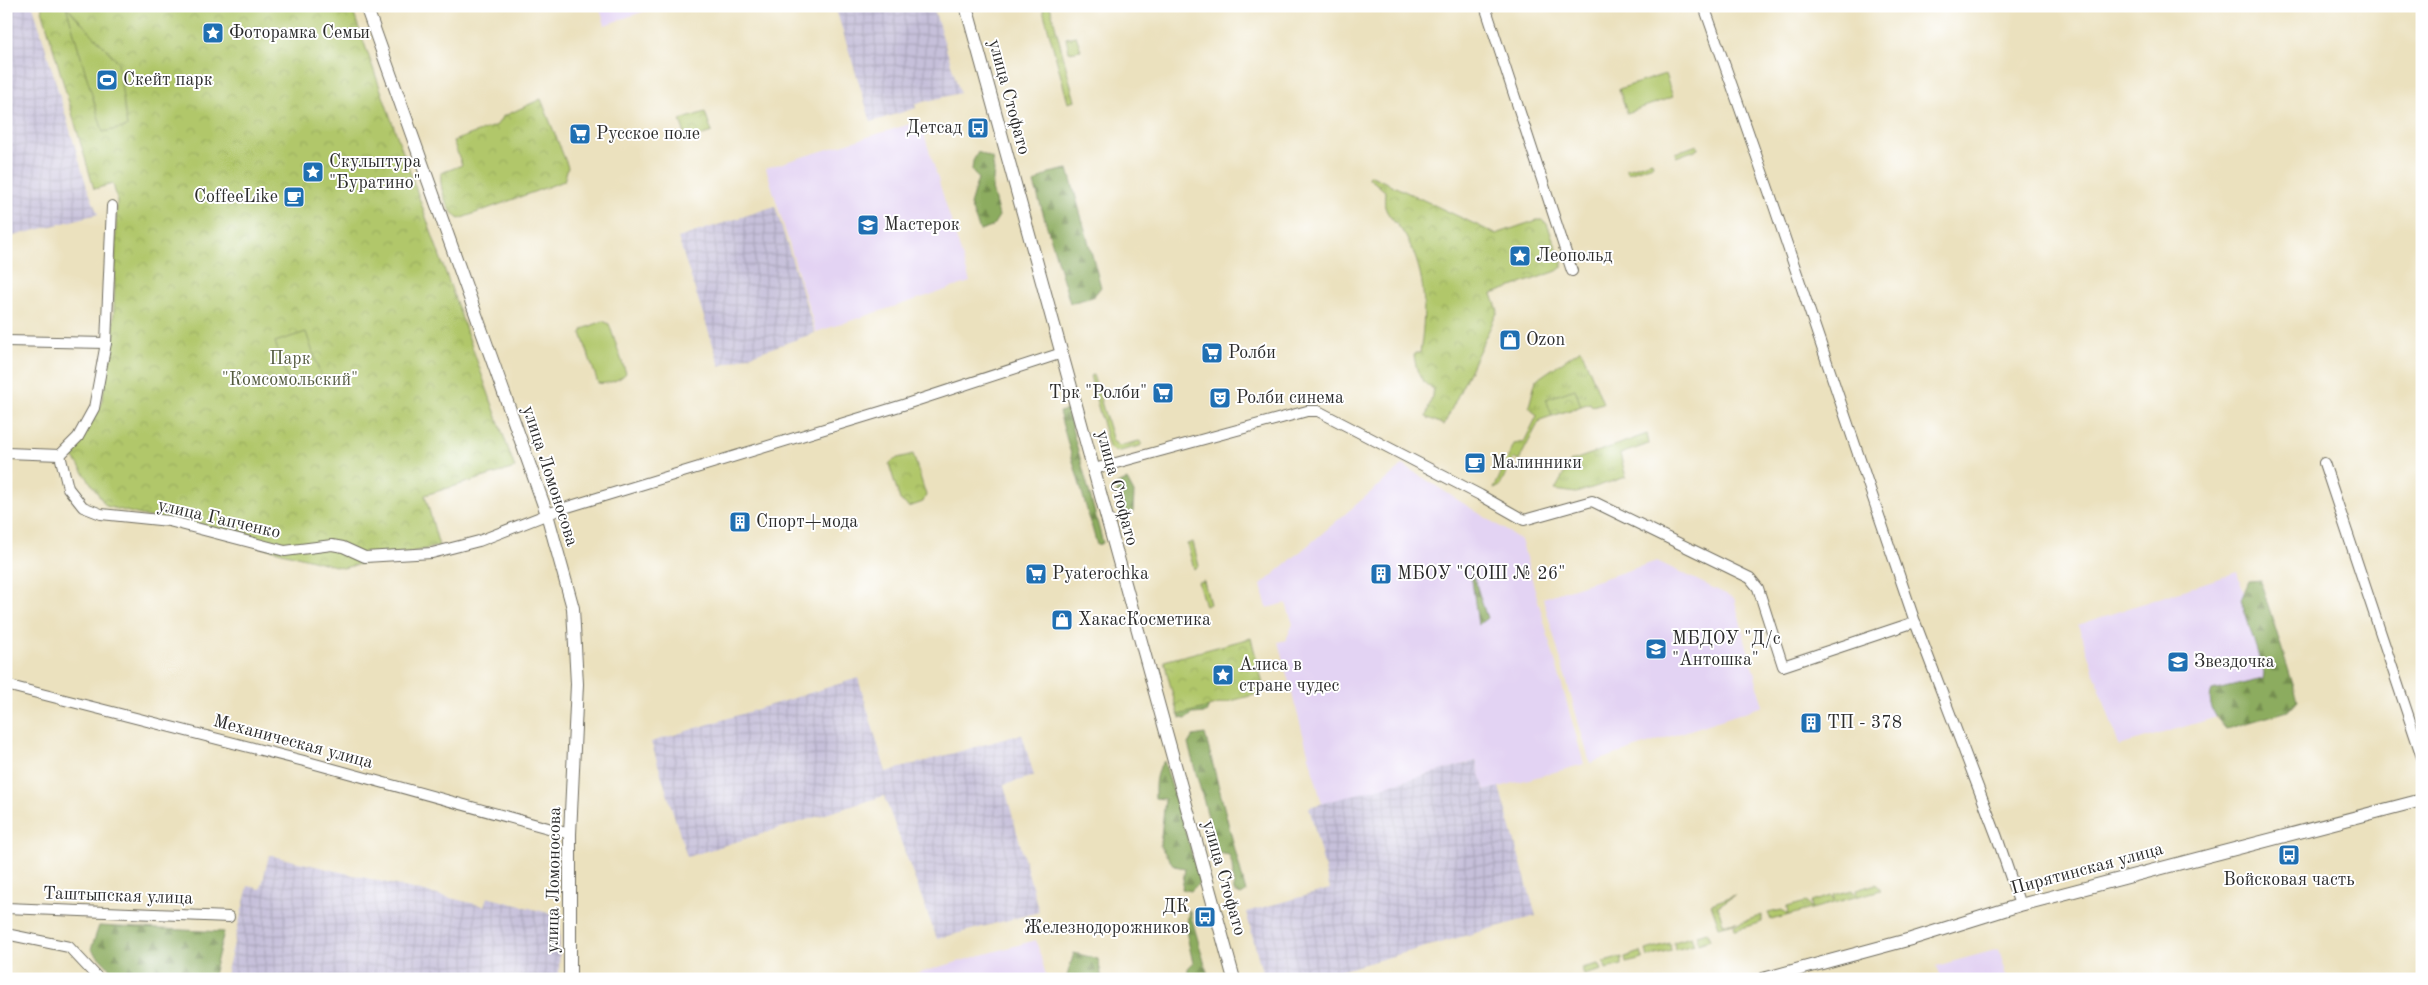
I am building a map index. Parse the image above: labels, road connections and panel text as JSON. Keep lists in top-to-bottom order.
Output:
{
  "streets": {
    "street": [
      "улица Стофато",
      "улица Ломоносова",
      "улица Гапченко",
      "Механическая улица",
      "Пирятинская улица",
      "Таштыпская улица"
    ]
  },
  "crossings": [
    ["улица Стофато", "улица Гапченко"],
    ["улица Ломоносова", "улица Гапченко"],
    ["улица Ломоносова", "Механическая улица"]
  ],
  "parks": ["Парк \"Комсомольский\""],
  "places": {
    "place": [
      "Фоторамка Семьи",
      "Скульптура \"Буратино\"",
      "Леопольд",
      "Алиса в стране чудес"
    ],
    "sports": ["Скейт парк"],
    "bus stop": ["Детсад", "Войсковая часть", "ДК Железнодорожников"],
    "supermarket": [
      "Русское поле",
      "Ролби",
      "Трк \"Ролби\"",
      "Pyaterochka"
    ],
    "cafe": ["CoffeeLike", "Малинники"],
    "school or university": ["Мастерок", "МБДОУ \"Д/с \"Антошка\"", "Звездочка"],
    "shop": ["Ozon", "ХакасКосметика"],
    "theatre": ["Ролби синема"],
    "building": ["Спорт+мода", "МБОУ \"СОШ № 26\"", "ТП - 378"]
  }
}
